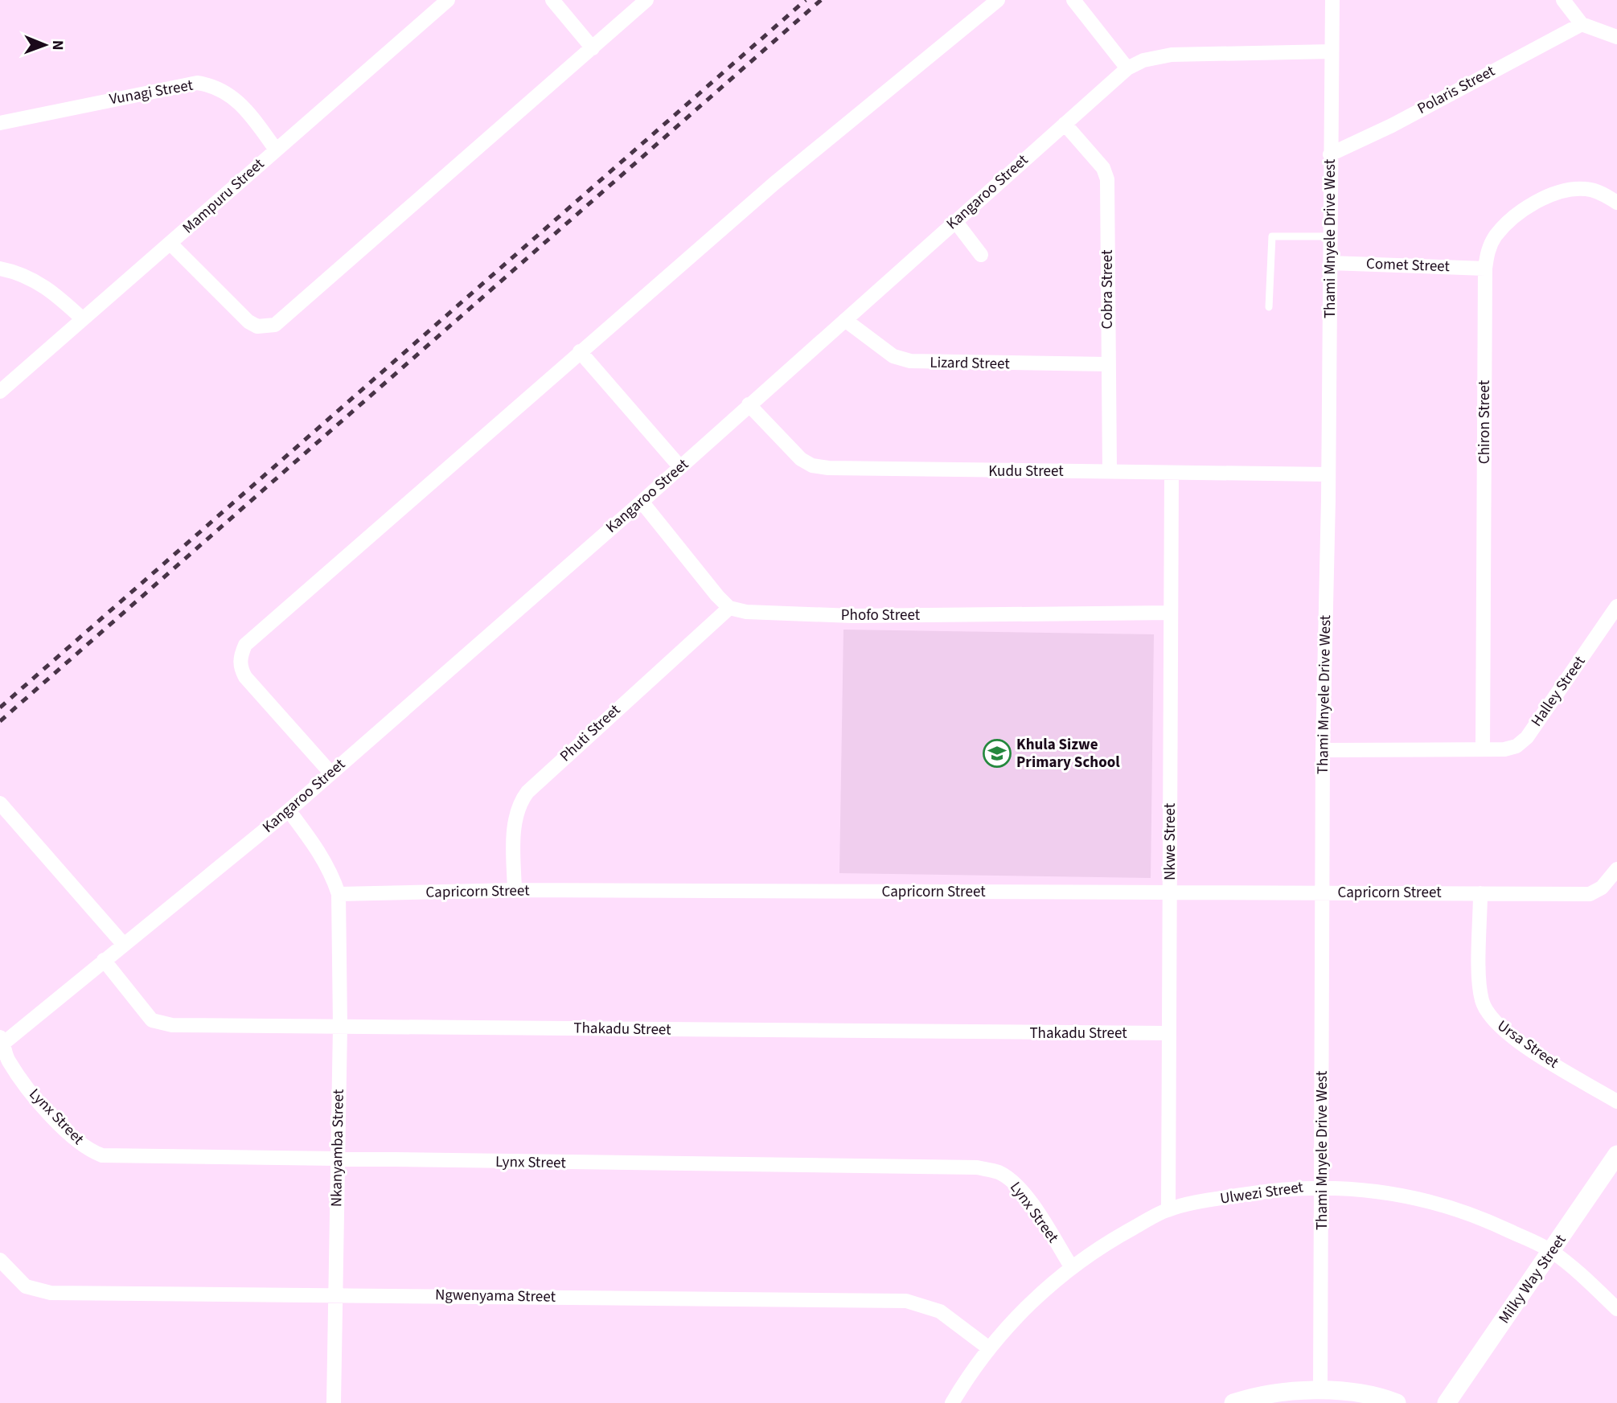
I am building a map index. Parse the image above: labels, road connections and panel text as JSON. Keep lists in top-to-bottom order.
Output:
{
  "streets": {
    "street": [
      "Polaris Street",
      "Vunagi Street",
      "Kangaroo Street",
      "Mampuru Street",
      "Thami Mnyele Drive West",
      "Comet Street",
      "Cobra Street",
      "Lizard Street",
      "Chiron Street",
      "Kudu Street",
      "Phofo Street",
      "Halley Street",
      "Phuti Street",
      "Nkwe Street",
      "Capricorn Street",
      "Thakadu Street",
      "Ursa Street",
      "Lynx Street",
      "Nkanyamba Street",
      "Ulwezi Street",
      "Milky Way Street",
      "Ngwenyama Street"
    ]
  },
  "crossings": [
    ["Polaris Street", "Thami Mnyele Drive West"],
    ["Vunagi Street", "Mampuru Street"],
    ["Kangaroo Street", "Thami Mnyele Drive West"],
    ["Kangaroo Street", "Cobra Street"],
    ["Kangaroo Street", "Lizard Street"],
    ["Kangaroo Street", "Kudu Street"],
    ["Kangaroo Street", "Thakadu Street"],
    ["Kangaroo Street", "Lynx Street"],
    ["Thami Mnyele Drive West", "Comet Street"],
    ["Thami Mnyele Drive West", "Kudu Street"],
    ["Thami Mnyele Drive West", "Halley Street"],
    ["Thami Mnyele Drive West", "Capricorn Street"],
    ["Thami Mnyele Drive West", "Ulwezi Street"],
    ["Comet Street", "Chiron Street"],
    ["Cobra Street", "Lizard Street"],
    ["Cobra Street", "Kudu Street"],
    ["Chiron Street", "Halley Street"],
    ["Kudu Street", "Nkwe Street"],
    ["Phofo Street", "Phuti Street"],
    ["Phofo Street", "Nkwe Street"],
    ["Phuti Street", "Capricorn Street"],
    ["Nkwe Street", "Capricorn Street"],
    ["Nkwe Street", "Thakadu Street"],
    ["Nkwe Street", "Ulwezi Street"],
    ["Capricorn Street", "Ursa Street"],
    ["Capricorn Street", "Nkanyamba Street"],
    ["Thakadu Street", "Nkanyamba Street"],
    ["Lynx Street", "Nkanyamba Street"],
    ["Lynx Street", "Ulwezi Street"],
    ["Nkanyamba Street", "Ngwenyama Street"],
    ["Ulwezi Street", "Milky Way Street"],
    ["Ulwezi Street", "Ngwenyama Street"]
  ],
  "places": {
    "school or university": ["Khula Sizwe Primary School"]
  },
  "north": "right"
}
